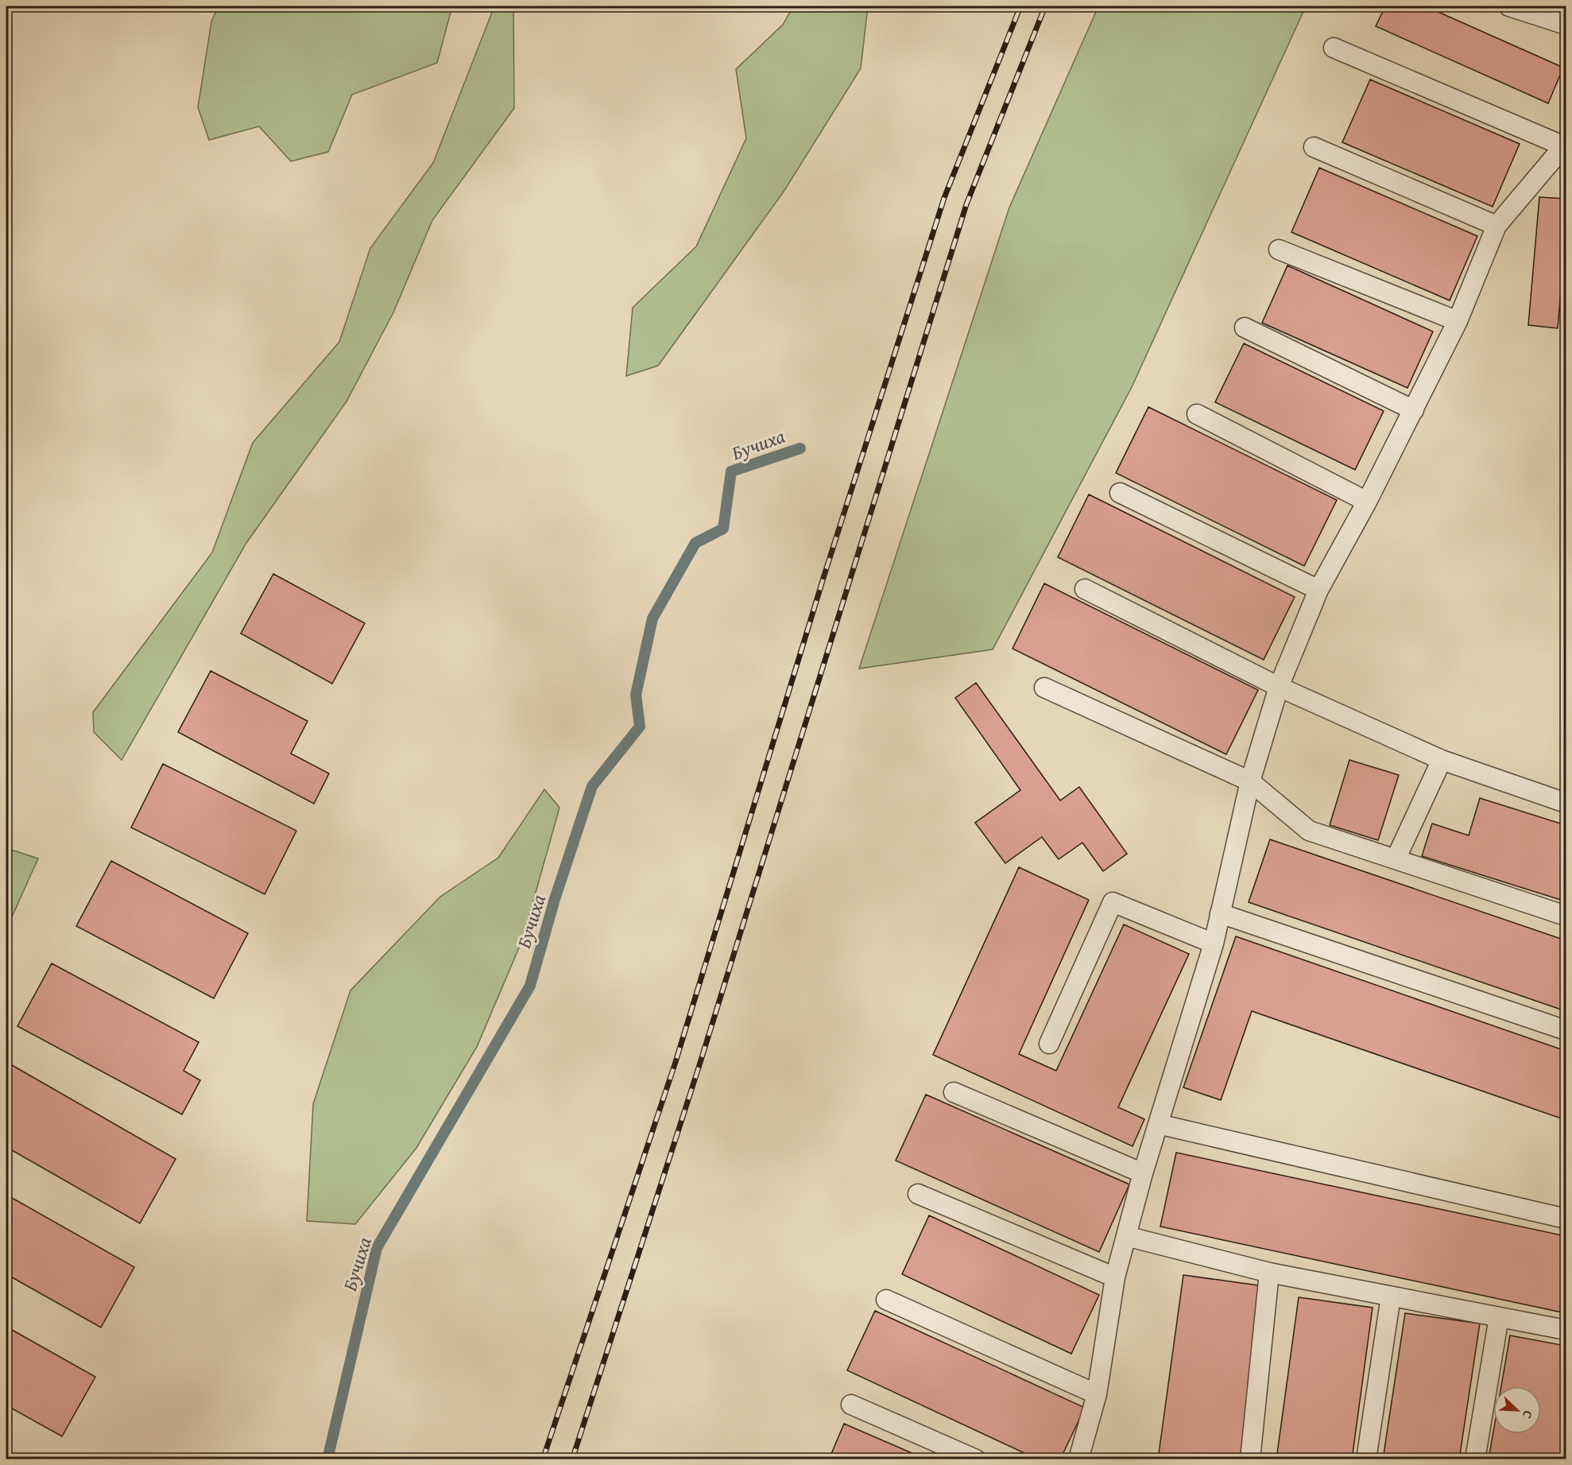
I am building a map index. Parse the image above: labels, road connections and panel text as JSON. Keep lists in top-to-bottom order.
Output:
{
  "water": ["Бучиха"],
  "north": "bottom right"
}
